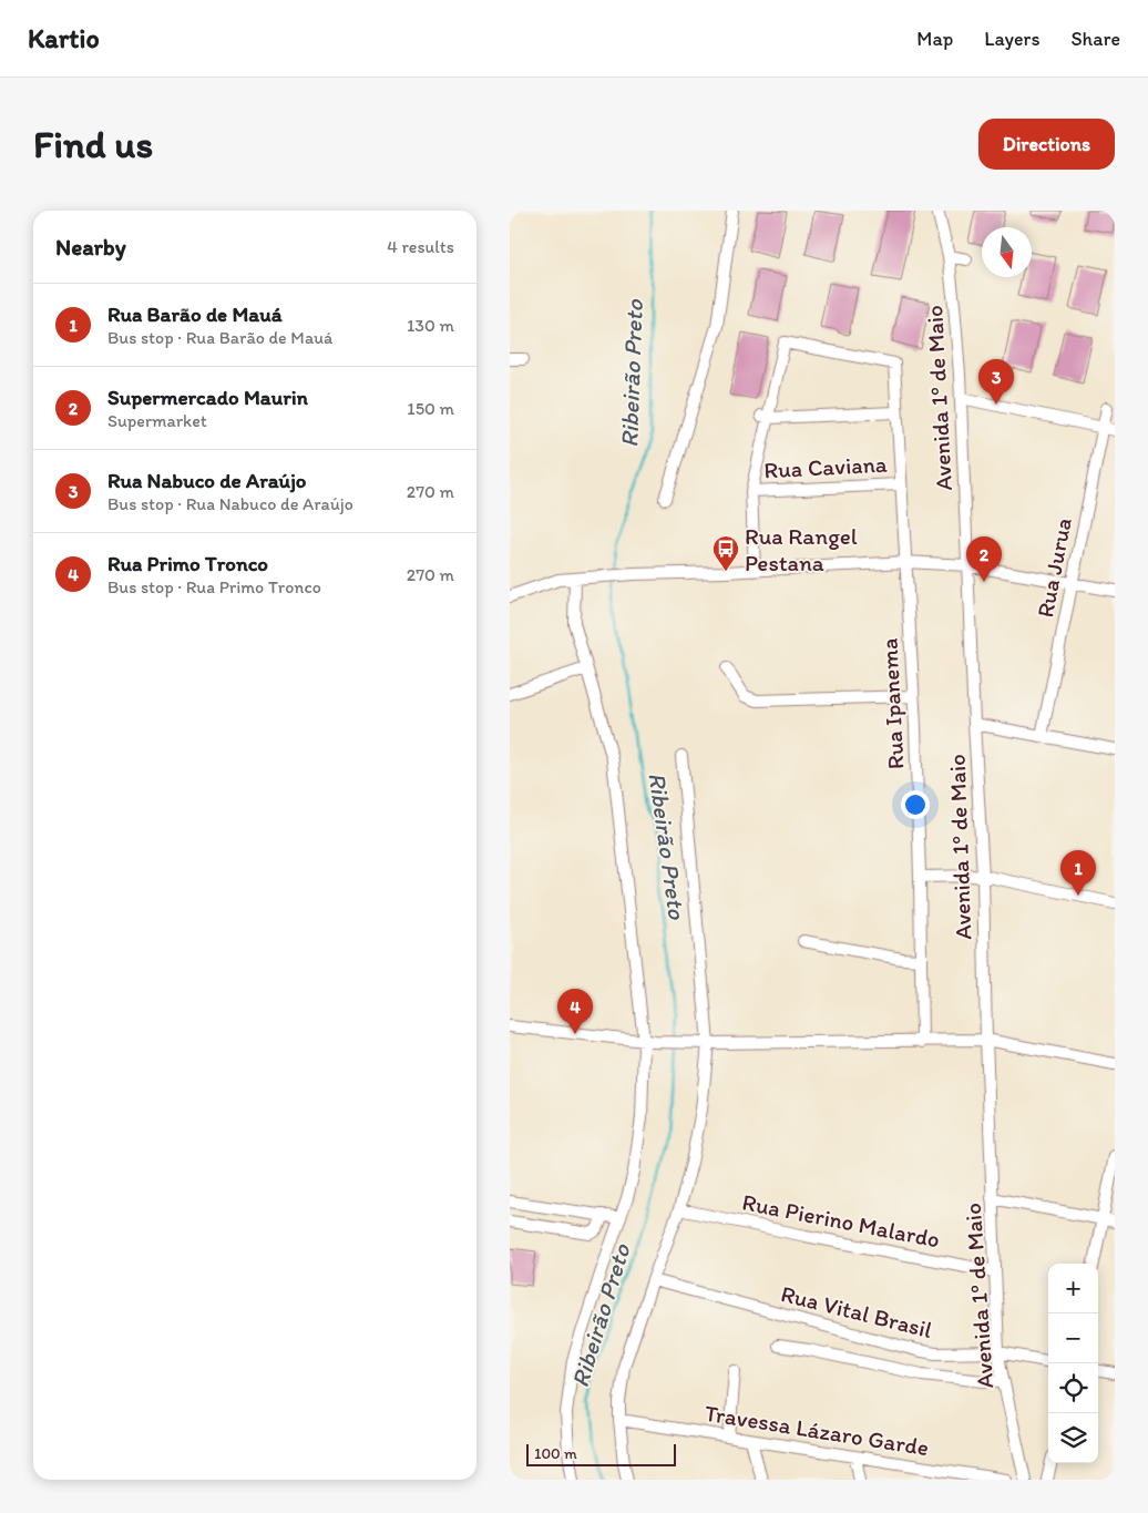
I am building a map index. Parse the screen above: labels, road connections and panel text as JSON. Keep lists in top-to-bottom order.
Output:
{
  "streets": {
    "street": [
      "Avenida 1º de Maio",
      "Rua Caviana",
      "Rua Jurua",
      "Rua Ipanema",
      "Rua Pierino Malardo",
      "Rua Vital Brasil",
      "Travessa Lázaro Garde"
    ]
  },
  "crossings": [
    ["Avenida 1º de Maio", "Rua Pierino Malardo"],
    ["Avenida 1º de Maio", "Rua Vital Brasil"],
    ["Rua Caviana", "Rua Ipanema"]
  ],
  "water": ["Ribeirão Preto"],
  "places": {
    "bus stop": ["Rua Rangel Pestana"]
  },
  "scale_bar": "100 m",
  "north": "bottom",
  "page": {
    "header": "Kartio",
    "nav": ["Map", "Layers", "Share"],
    "buttons": "Directions",
    "title": "Find us",
    "heading": ["Nearby", "4 results"],
    "list": [
      {
        "mark": "1",
        "name": "Rua Barão de Mauá",
        "note": "Bus stop · Rua Barão de Mauá",
        "value": "130 m"
      },
      {
        "mark": "2",
        "name": "Supermercado Maurin",
        "note": "Supermarket",
        "value": "150 m"
      },
      {
        "mark": "3",
        "name": "Rua Nabuco de Araújo",
        "note": "Bus stop · Rua Nabuco de Araújo",
        "value": "270 m"
      },
      {
        "mark": "4",
        "name": "Rua Primo Tronco",
        "note": "Bus stop · Rua Primo Tronco",
        "value": "270 m"
      }
    ],
    "pins": [
      "3",
      "2",
      "1",
      "4"
    ],
    "map_buttons": ["+", "−"],
    "scale": "100 m"
  }
}
